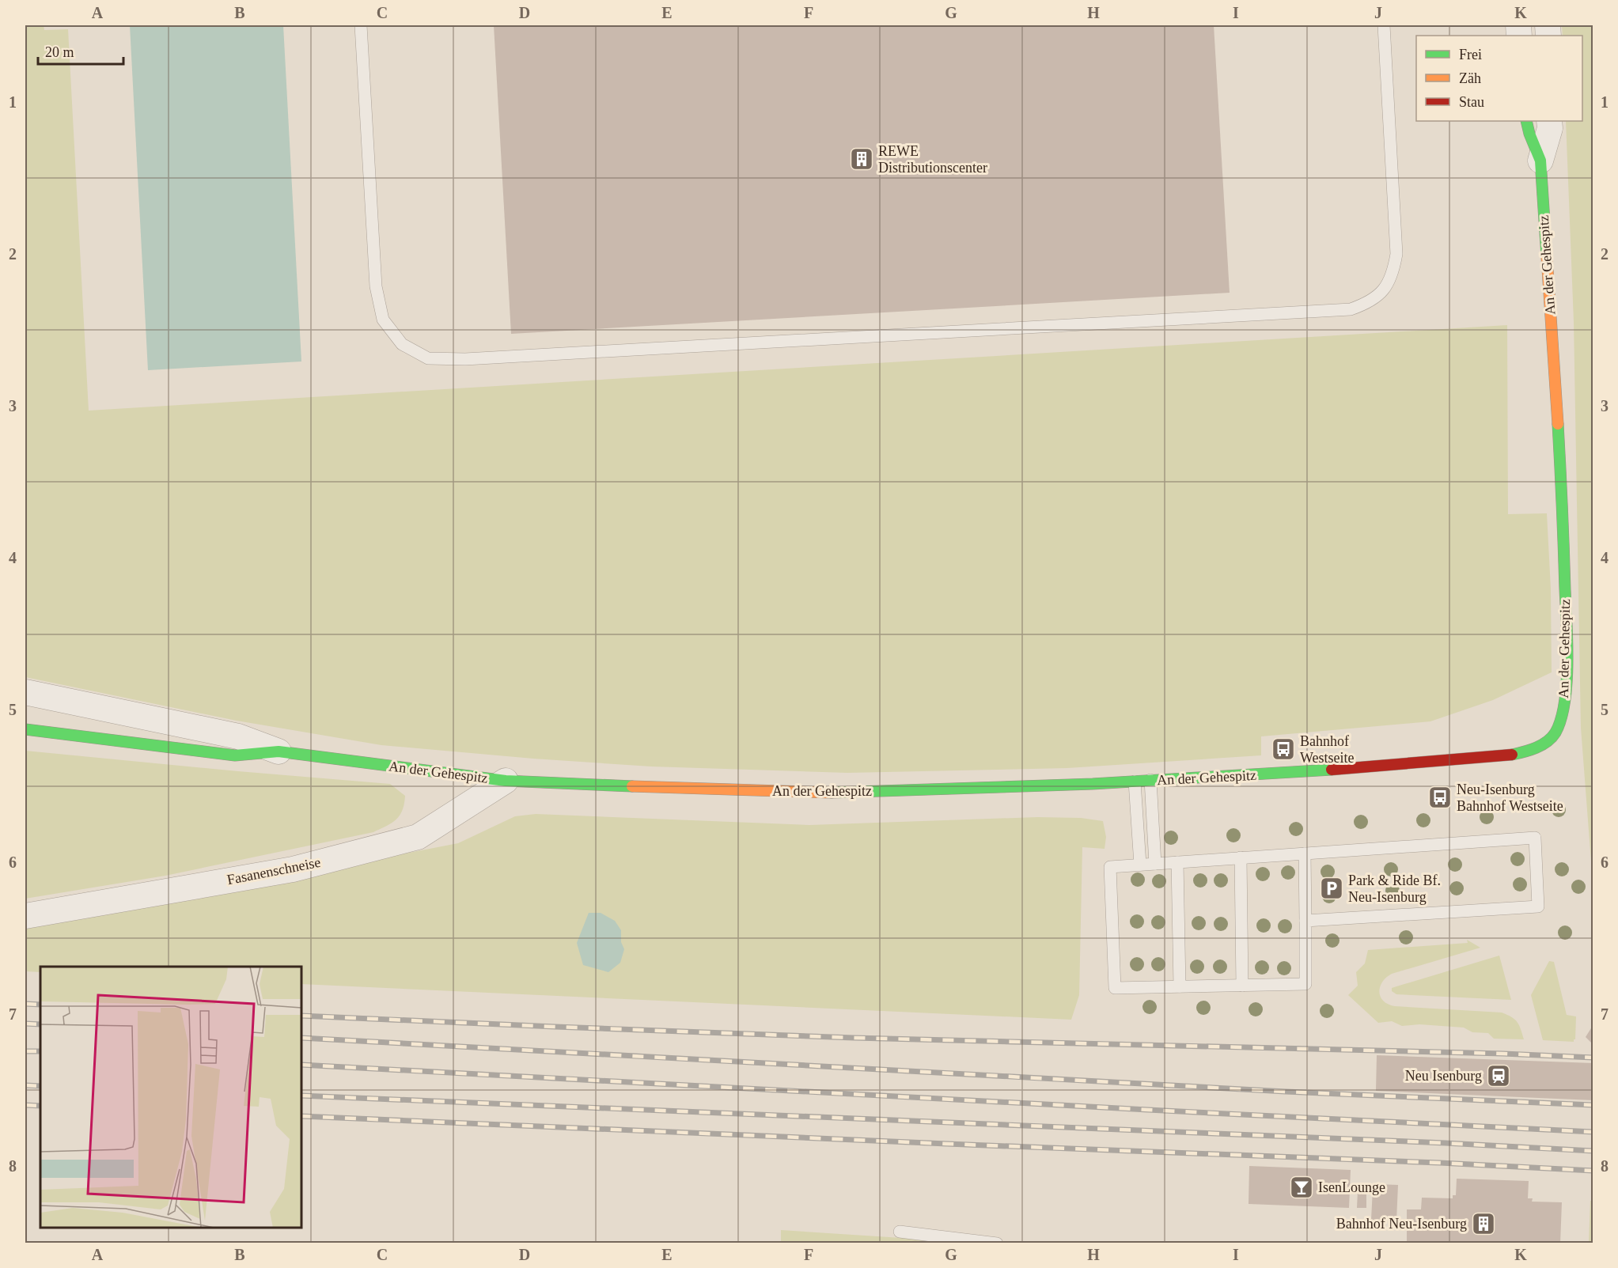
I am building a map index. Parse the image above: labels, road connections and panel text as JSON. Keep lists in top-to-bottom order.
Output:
{
  "streets": {
    "street": ["An der Gehespitz", "Fasanenschneise"]
  },
  "crossings": [
    ["An der Gehespitz", "Fasanenschneise"]
  ],
  "places": {
    "building": ["REWE Distributionscenter", "Bahnhof Neu-Isenburg"],
    "bus stop": ["Bahnhof Westseite", "Neu-Isenburg Bahnhof Westseite"],
    "parking": ["Park & Ride Bf. Neu-Isenburg"],
    "station": ["Neu Isenburg"],
    "bar": ["IsenLounge"]
  },
  "legend": ["Frei", "Zäh", "Stau"],
  "scale_bar": "20 m",
  "grid": {
    "columns": [
      "A",
      "B",
      "C",
      "D",
      "E",
      "F",
      "G",
      "H",
      "I",
      "J",
      "K"
    ],
    "rows": [
      "1",
      "2",
      "3",
      "4",
      "5",
      "6",
      "7",
      "8"
    ]
  }
}
